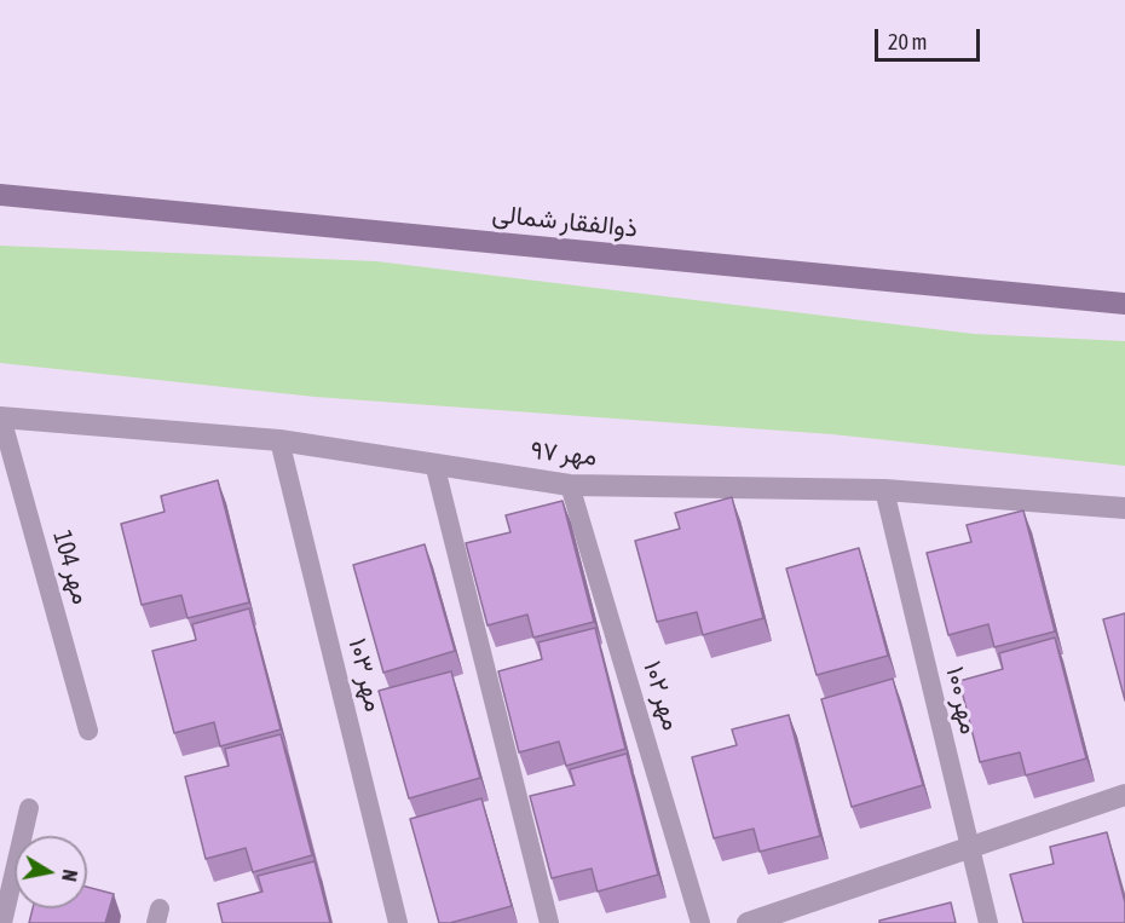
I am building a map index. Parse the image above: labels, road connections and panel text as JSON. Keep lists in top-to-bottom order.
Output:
{
  "streets": {
    "street": ["ذوالفقار شمالی", "مهر ۹۷"],
    "lane": [
      "مهر 104",
      "مهر ۱۰۳",
      "مهر ۱۰۲",
      "مهر ۱۰۰"
    ]
  },
  "crossings": [
    ["مهر ۹۷", "مهر 104"],
    ["مهر ۹۷", "مهر ۱۰۳"],
    ["مهر ۹۷", "مهر ۱۰۲"],
    ["مهر ۹۷", "مهر ۱۰۰"]
  ],
  "scale_bar": "20 m",
  "north": "right"
}
